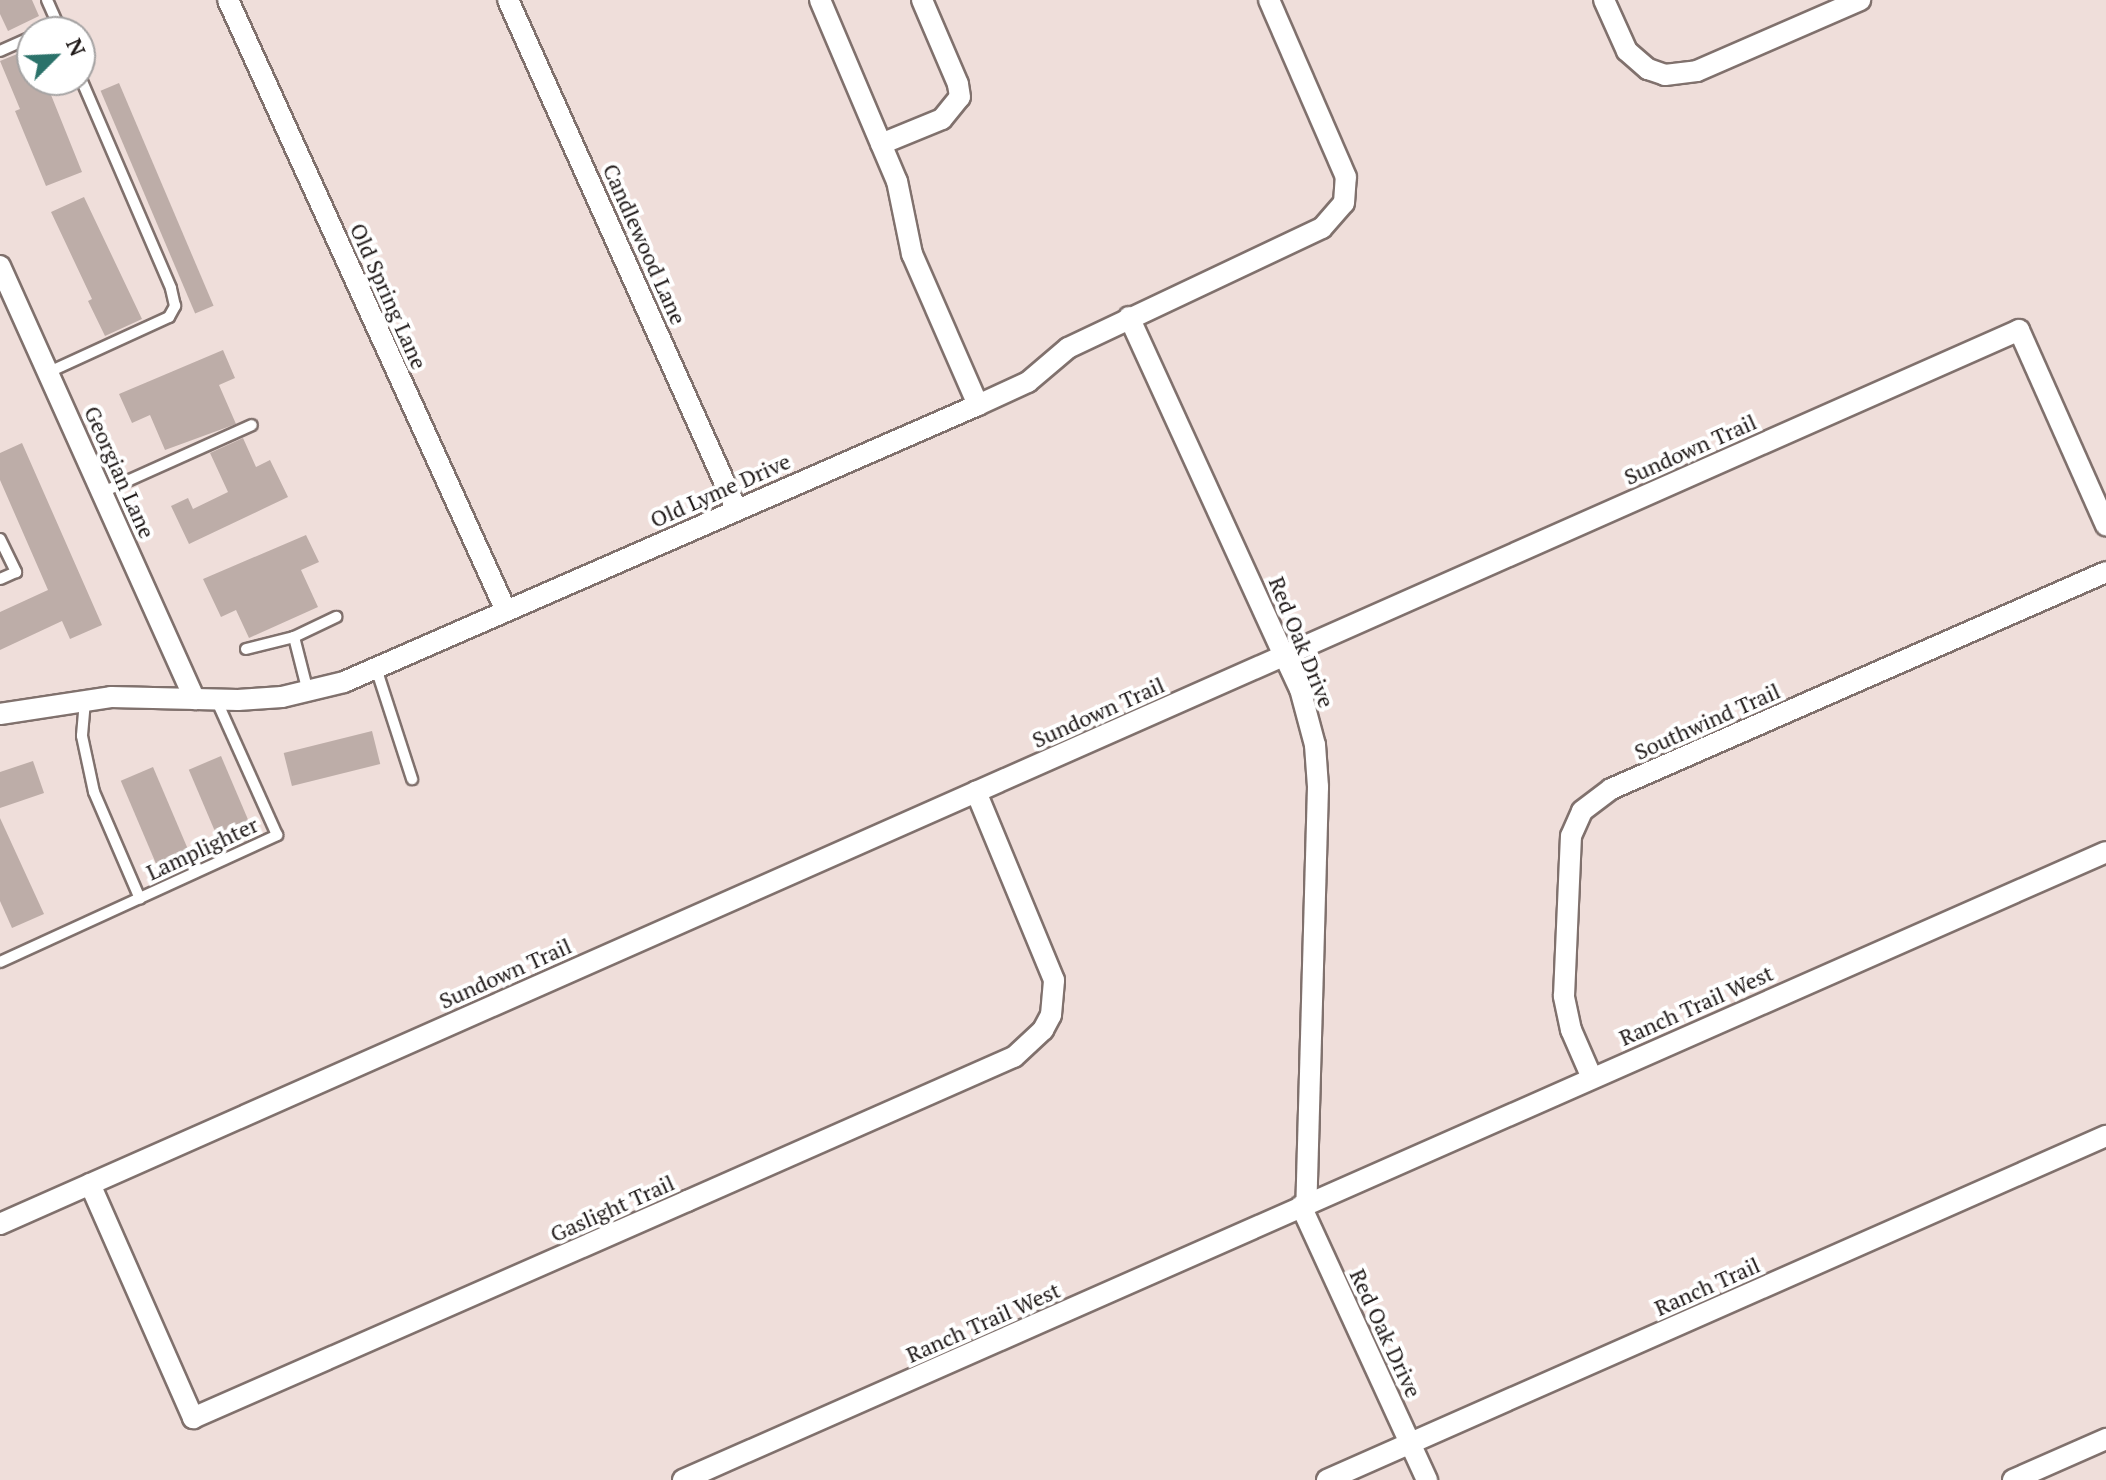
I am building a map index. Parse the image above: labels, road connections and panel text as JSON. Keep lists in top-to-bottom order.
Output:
{
  "streets": {
    "street": [
      "Candlewood Lane",
      "Old Spring Lane",
      "Sundown Trail",
      "Georgian Lane",
      "Old Lyme Drive",
      "Red Oak Drive",
      "Southwind Trail",
      "Ranch Trail West",
      "Gaslight Trail",
      "Ranch Trail"
    ],
    "lane": ["Lamplighter"]
  },
  "crossings": [
    ["Candlewood Lane", "Old Lyme Drive"],
    ["Old Spring Lane", "Old Lyme Drive"],
    ["Sundown Trail", "Red Oak Drive"],
    ["Sundown Trail", "Gaslight Trail"],
    ["Georgian Lane", "Old Lyme Drive"],
    ["Old Lyme Drive", "Red Oak Drive"],
    ["Old Lyme Drive", "Lamplighter"],
    ["Red Oak Drive", "Ranch Trail West"],
    ["Red Oak Drive", "Ranch Trail"],
    ["Southwind Trail", "Ranch Trail West"]
  ],
  "north": "top right"
}
